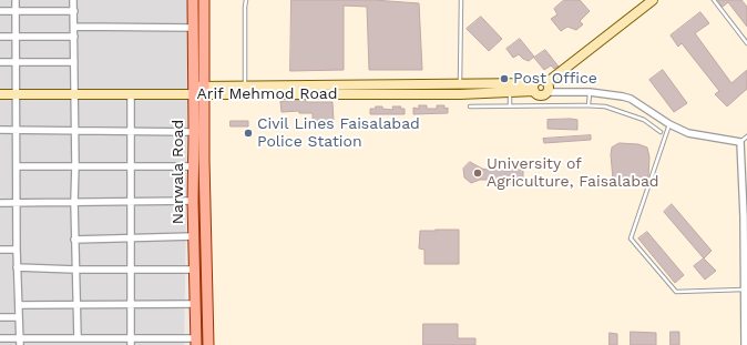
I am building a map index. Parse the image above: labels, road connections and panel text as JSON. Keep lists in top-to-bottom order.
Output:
{
  "streets": {
    "main road": ["Narwala Road"],
    "street": ["Arif Mehmod Road"]
  },
  "crossings": [
    ["Arif Mehmod Road", "Narwala Road"]
  ],
  "places": ["Post Office", "Civil Lines Faisalabad Police Station", "University of Agriculture, Faisalabad"]
}
